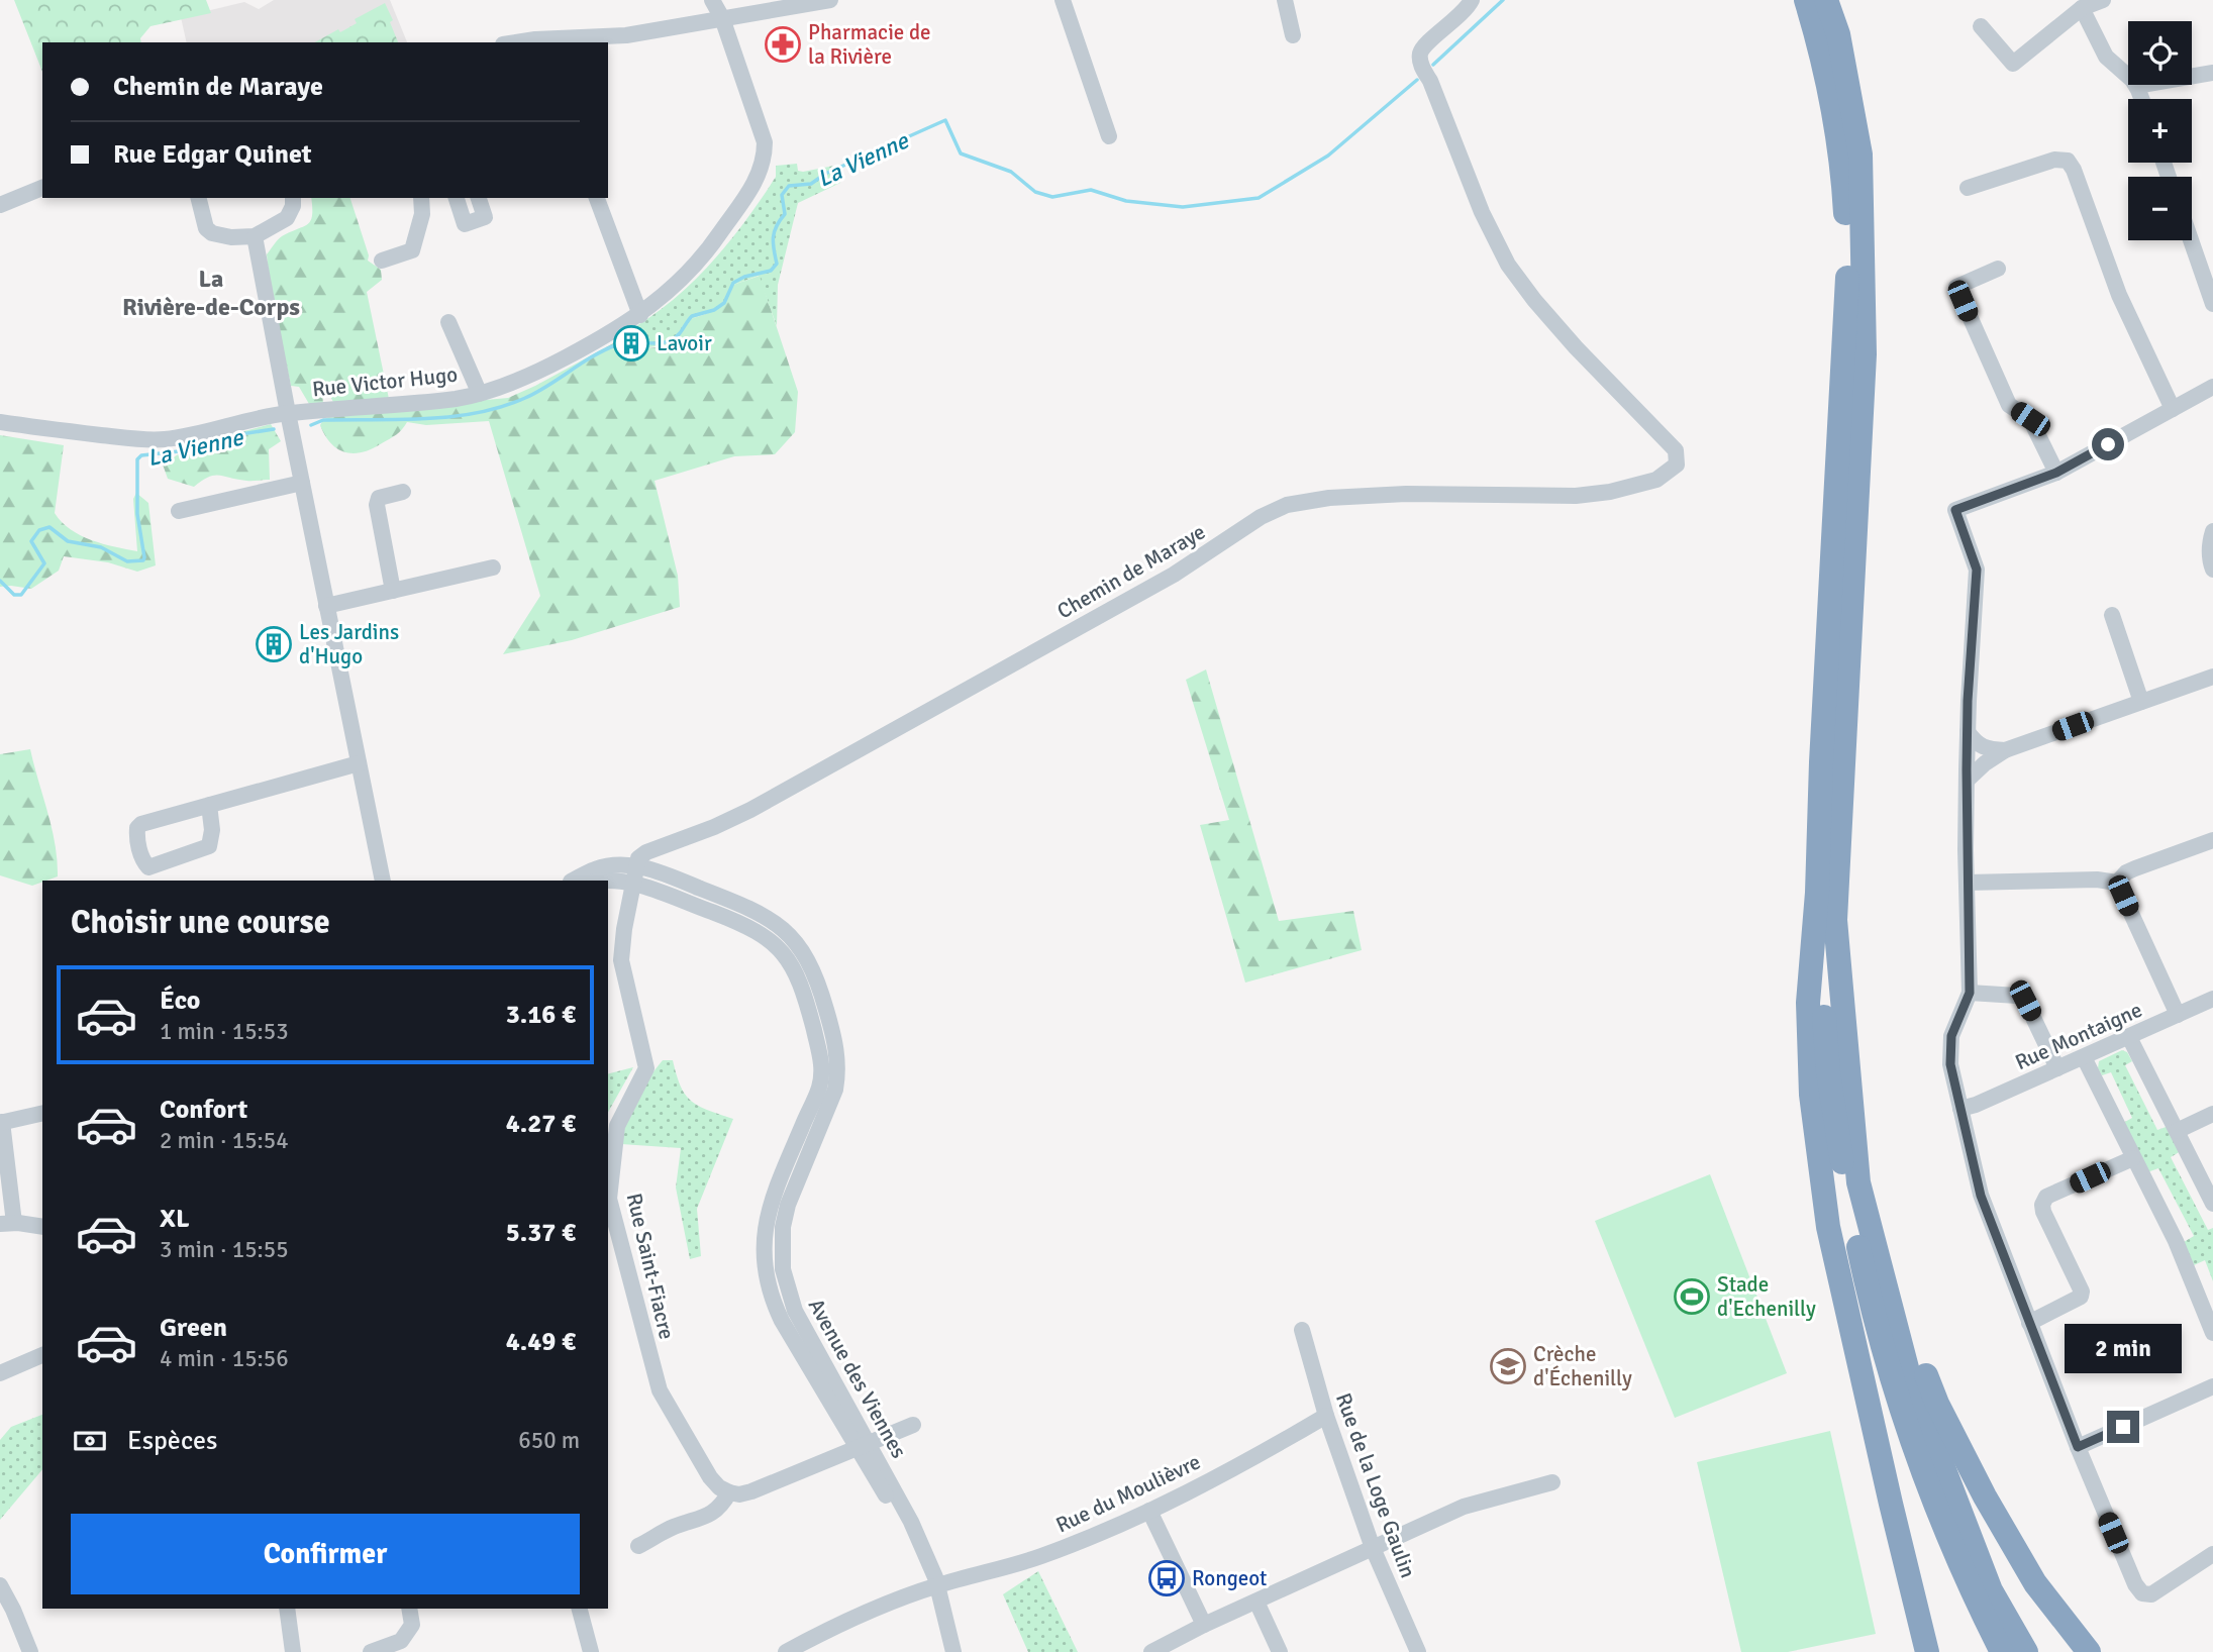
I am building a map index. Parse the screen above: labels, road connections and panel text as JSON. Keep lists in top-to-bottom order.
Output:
{
  "streets": {
    "street": [
      "Rue Victor Hugo",
      "Chemin de Maraye",
      "Rue Montaigne",
      "Rue Saint-Fiacre",
      "Avenue des Viennes",
      "Rue de la Loge Gaulin",
      "Rue du Moulièvre"
    ]
  },
  "crossings": [
    ["Chemin de Maraye", "Rue Saint-Fiacre"],
    ["Chemin de Maraye", "Avenue des Viennes"],
    ["Rue Saint-Fiacre", "Avenue des Viennes"],
    ["Avenue des Viennes", "Rue du Moulièvre"],
    ["Rue de la Loge Gaulin", "Rue du Moulièvre"]
  ],
  "districts": ["La Rivière-de-Corps"],
  "water": ["La Vienne"],
  "places": {
    "pharmacy": ["Pharmacie de la Rivière"],
    "building": ["Lavoir", "Les Jardins d'Hugo"],
    "sports": ["Stade d'Echenilly"],
    "school or university": ["Crèche d'Échenilly"],
    "bus stop": ["Rongeot"]
  },
  "page": {
    "map_buttons": ["+", "−"],
    "banner": ["Chemin de Maraye", "Rue Edgar Quinet"],
    "heading": "Choisir une course",
    "list": [
      {
        "name": "Éco",
        "note": "1 min · 15:53",
        "value": "3.16 €"
      },
      {
        "name": "Confort",
        "note": "2 min · 15:54",
        "value": "4.27 €"
      },
      {
        "name": "XL",
        "note": "3 min · 15:55",
        "value": "5.37 €"
      },
      {
        "name": "Green",
        "note": "4 min · 15:56",
        "value": "4.49 €"
      }
    ],
    "bubble": "2 min",
    "pay": ["Espèces", "650 m"],
    "buttons": "Confirmer"
  }
}
